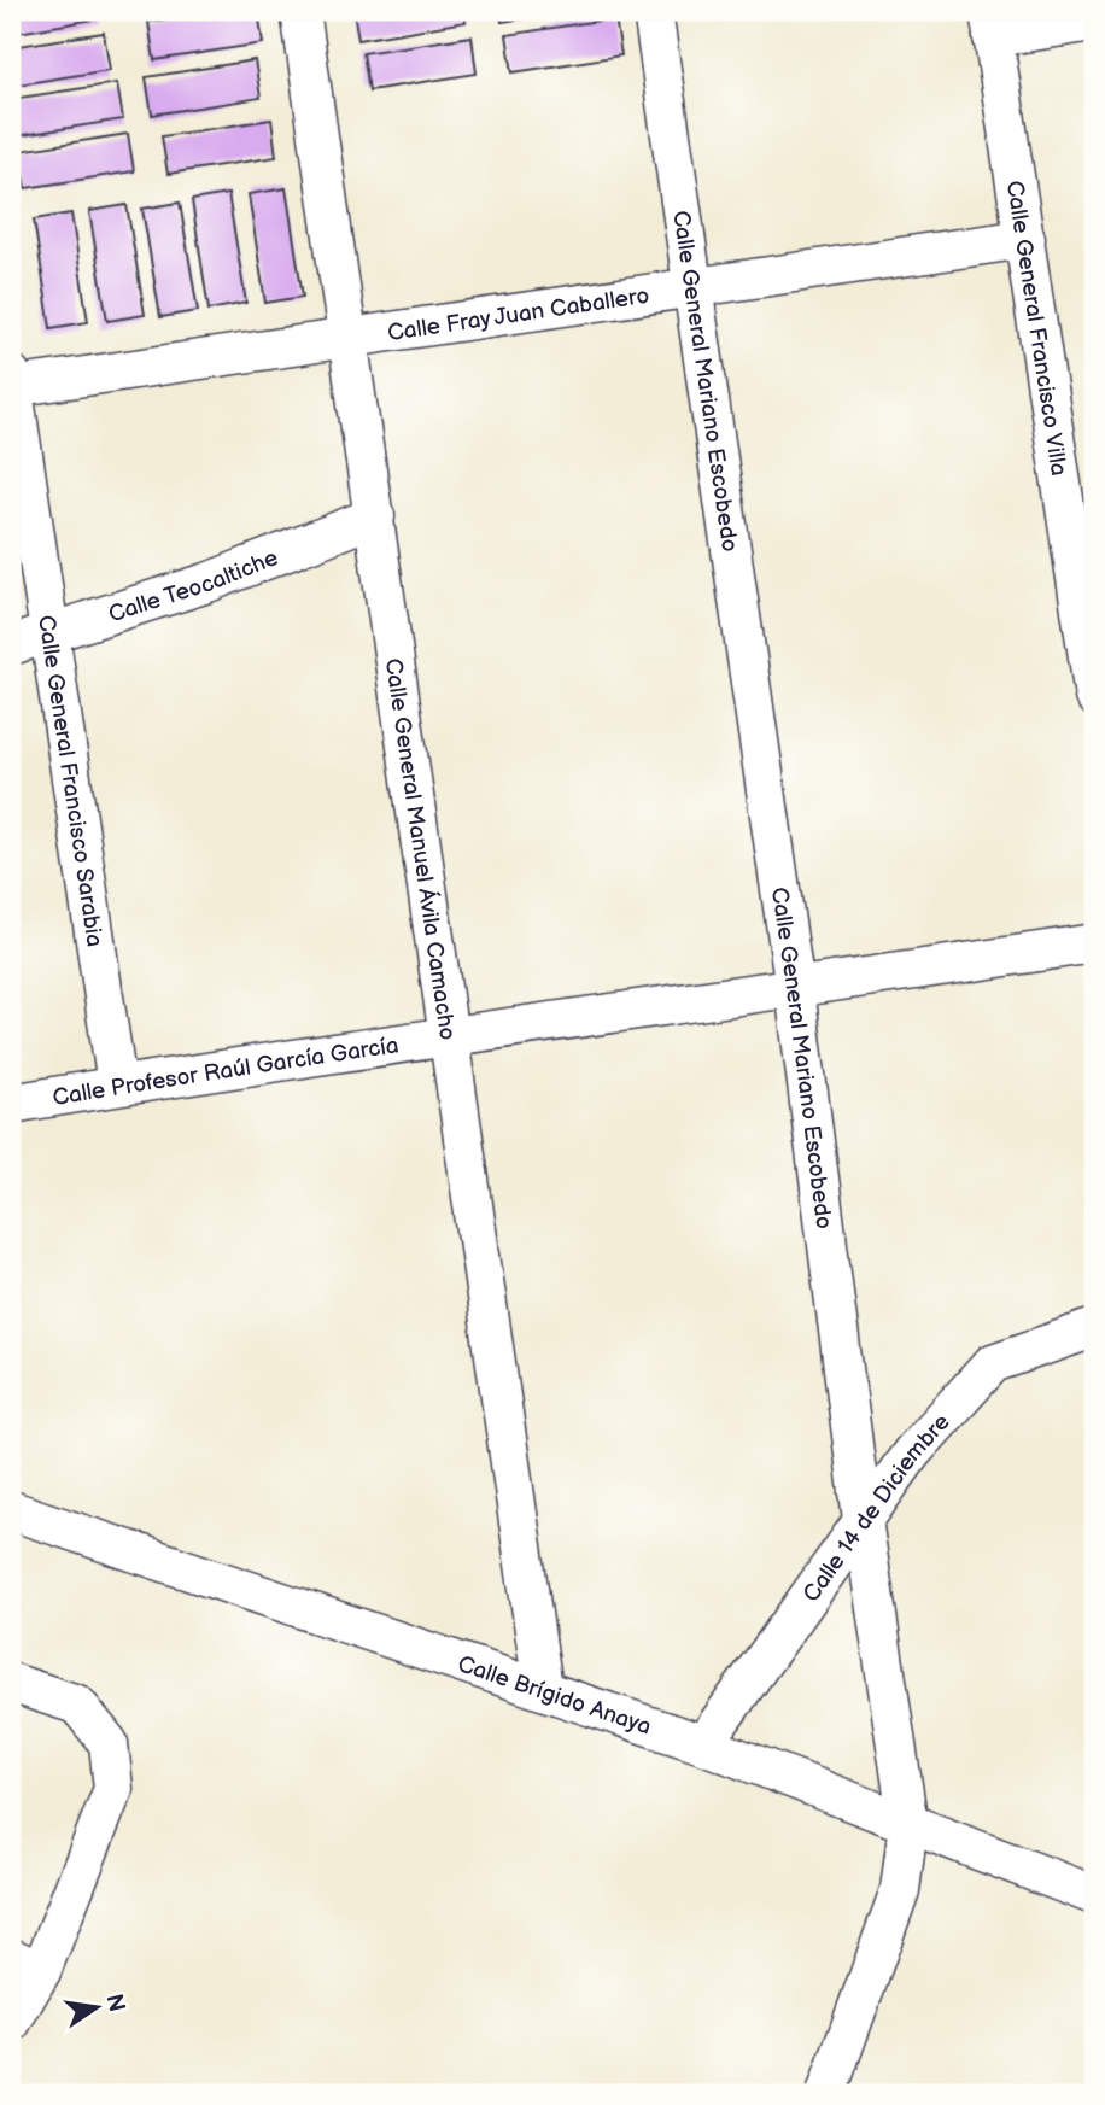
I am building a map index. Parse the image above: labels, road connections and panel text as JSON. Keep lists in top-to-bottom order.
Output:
{
  "streets": {
    "street": [
      "Calle Fray Juan Caballero",
      "Calle General Francisco Villa",
      "Calle General Mariano Escobedo",
      "Calle Teocaltiche",
      "Calle General Francisco Sarabia",
      "Calle General Manuel Ávila Camacho",
      "Calle Profesor Raúl García García",
      "Calle 14 de Diciembre",
      "Calle Brígido Anaya"
    ]
  },
  "crossings": [
    ["Calle Fray Juan Caballero", "Calle General Francisco Villa"],
    ["Calle Fray Juan Caballero", "Calle General Mariano Escobedo"],
    ["Calle Fray Juan Caballero", "Calle General Francisco Sarabia"],
    ["Calle Fray Juan Caballero", "Calle General Manuel Ávila Camacho"],
    ["Calle General Mariano Escobedo", "Calle Profesor Raúl García García"],
    ["Calle General Mariano Escobedo", "Calle 14 de Diciembre"],
    ["Calle General Mariano Escobedo", "Calle Brígido Anaya"],
    ["Calle Teocaltiche", "Calle General Francisco Sarabia"],
    ["Calle Teocaltiche", "Calle General Manuel Ávila Camacho"],
    ["Calle General Francisco Sarabia", "Calle Profesor Raúl García García"],
    ["Calle General Manuel Ávila Camacho", "Calle Profesor Raúl García García"],
    ["Calle General Manuel Ávila Camacho", "Calle Brígido Anaya"],
    ["Calle 14 de Diciembre", "Calle Brígido Anaya"]
  ],
  "north": "right"
}
